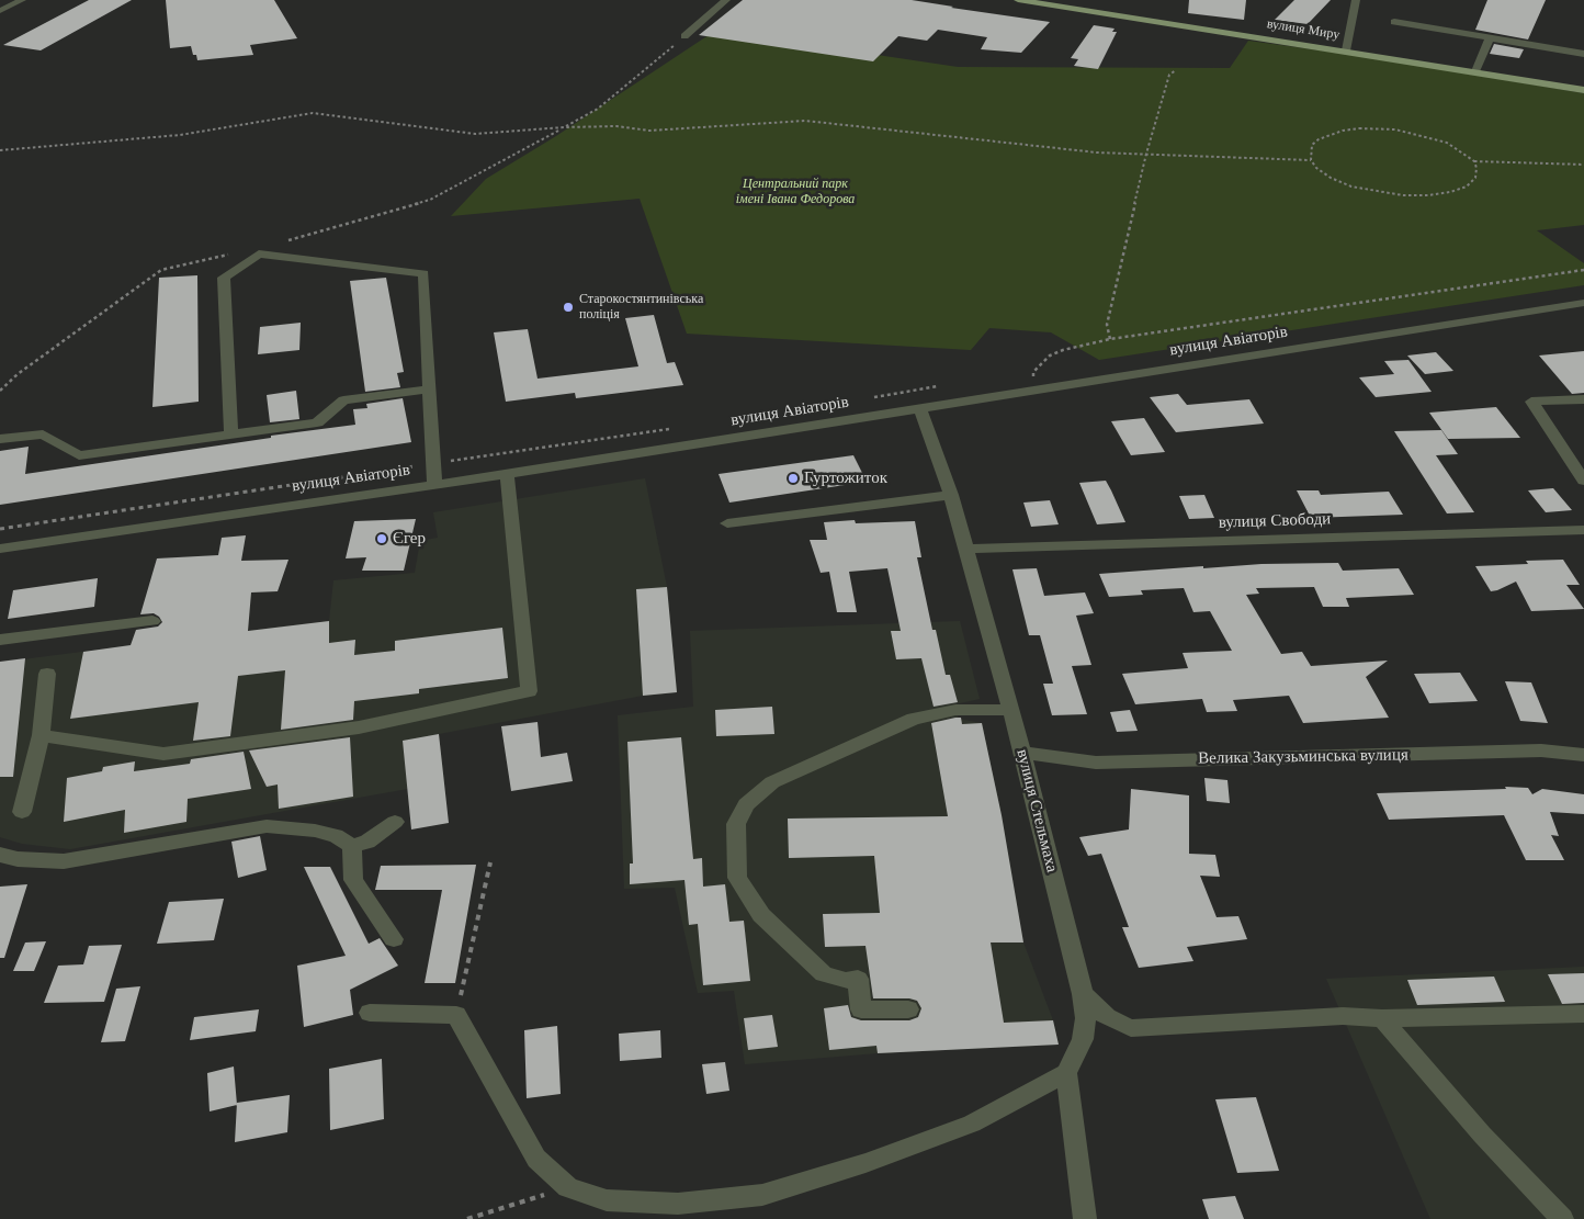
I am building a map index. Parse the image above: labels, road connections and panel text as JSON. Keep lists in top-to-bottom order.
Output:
{
  "streets": {
    "main road": ["вулиця Миру"],
    "street": [
      "вулиця Авіаторів",
      "вулиця Свободи",
      "Велика Закузьминська вулиця",
      "вулиця Стельмаха"
    ]
  },
  "crossings": [
    ["вулиця Авіаторів", "вулиця Стельмаха"],
    ["вулиця Свободи", "вулиця Стельмаха"],
    ["Велика Закузьминська вулиця", "вулиця Стельмаха"]
  ],
  "parks": ["Центральний парк імені Івана Федорова"],
  "places": ["Старокостянтинівська поліція", "Гуртожиток", "Єгер"]
}
